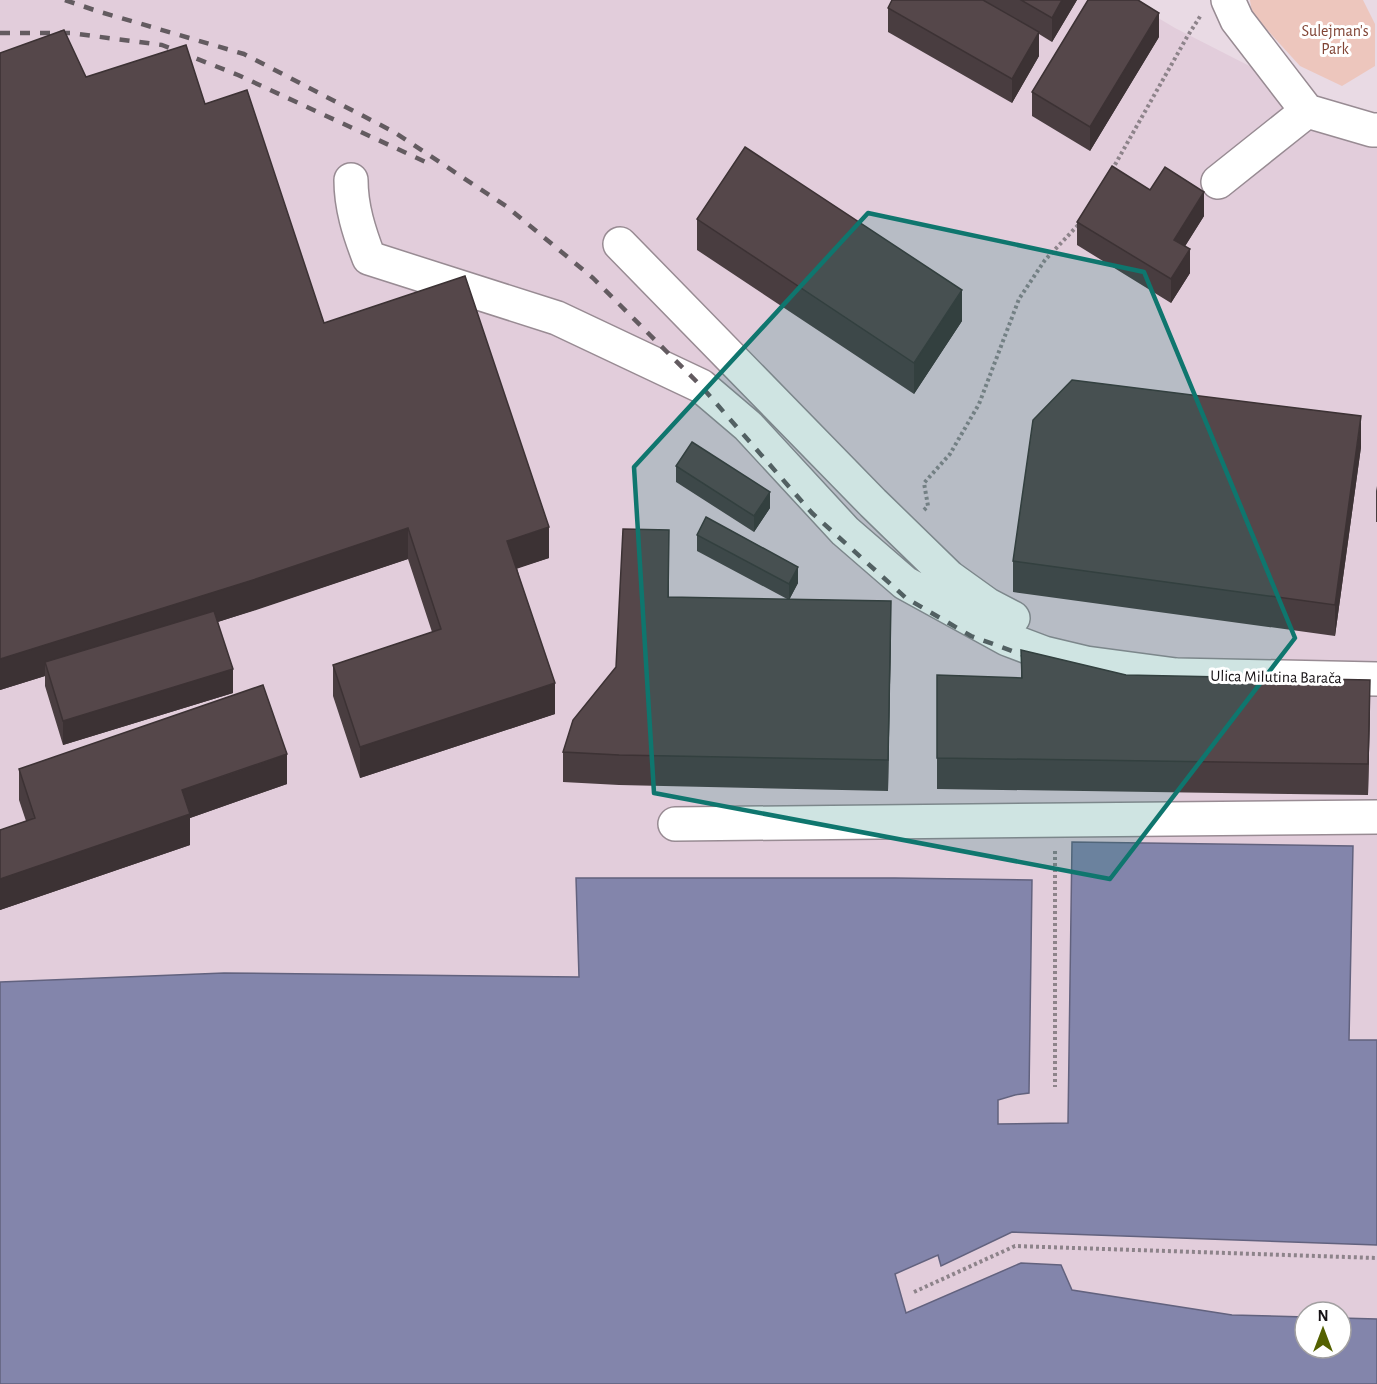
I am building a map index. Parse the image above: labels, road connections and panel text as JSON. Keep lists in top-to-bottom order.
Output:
{
  "streets": {
    "street": ["Ulica Milutina Barača"]
  },
  "parks": ["Sulejman's Park"],
  "north": "top"
}
